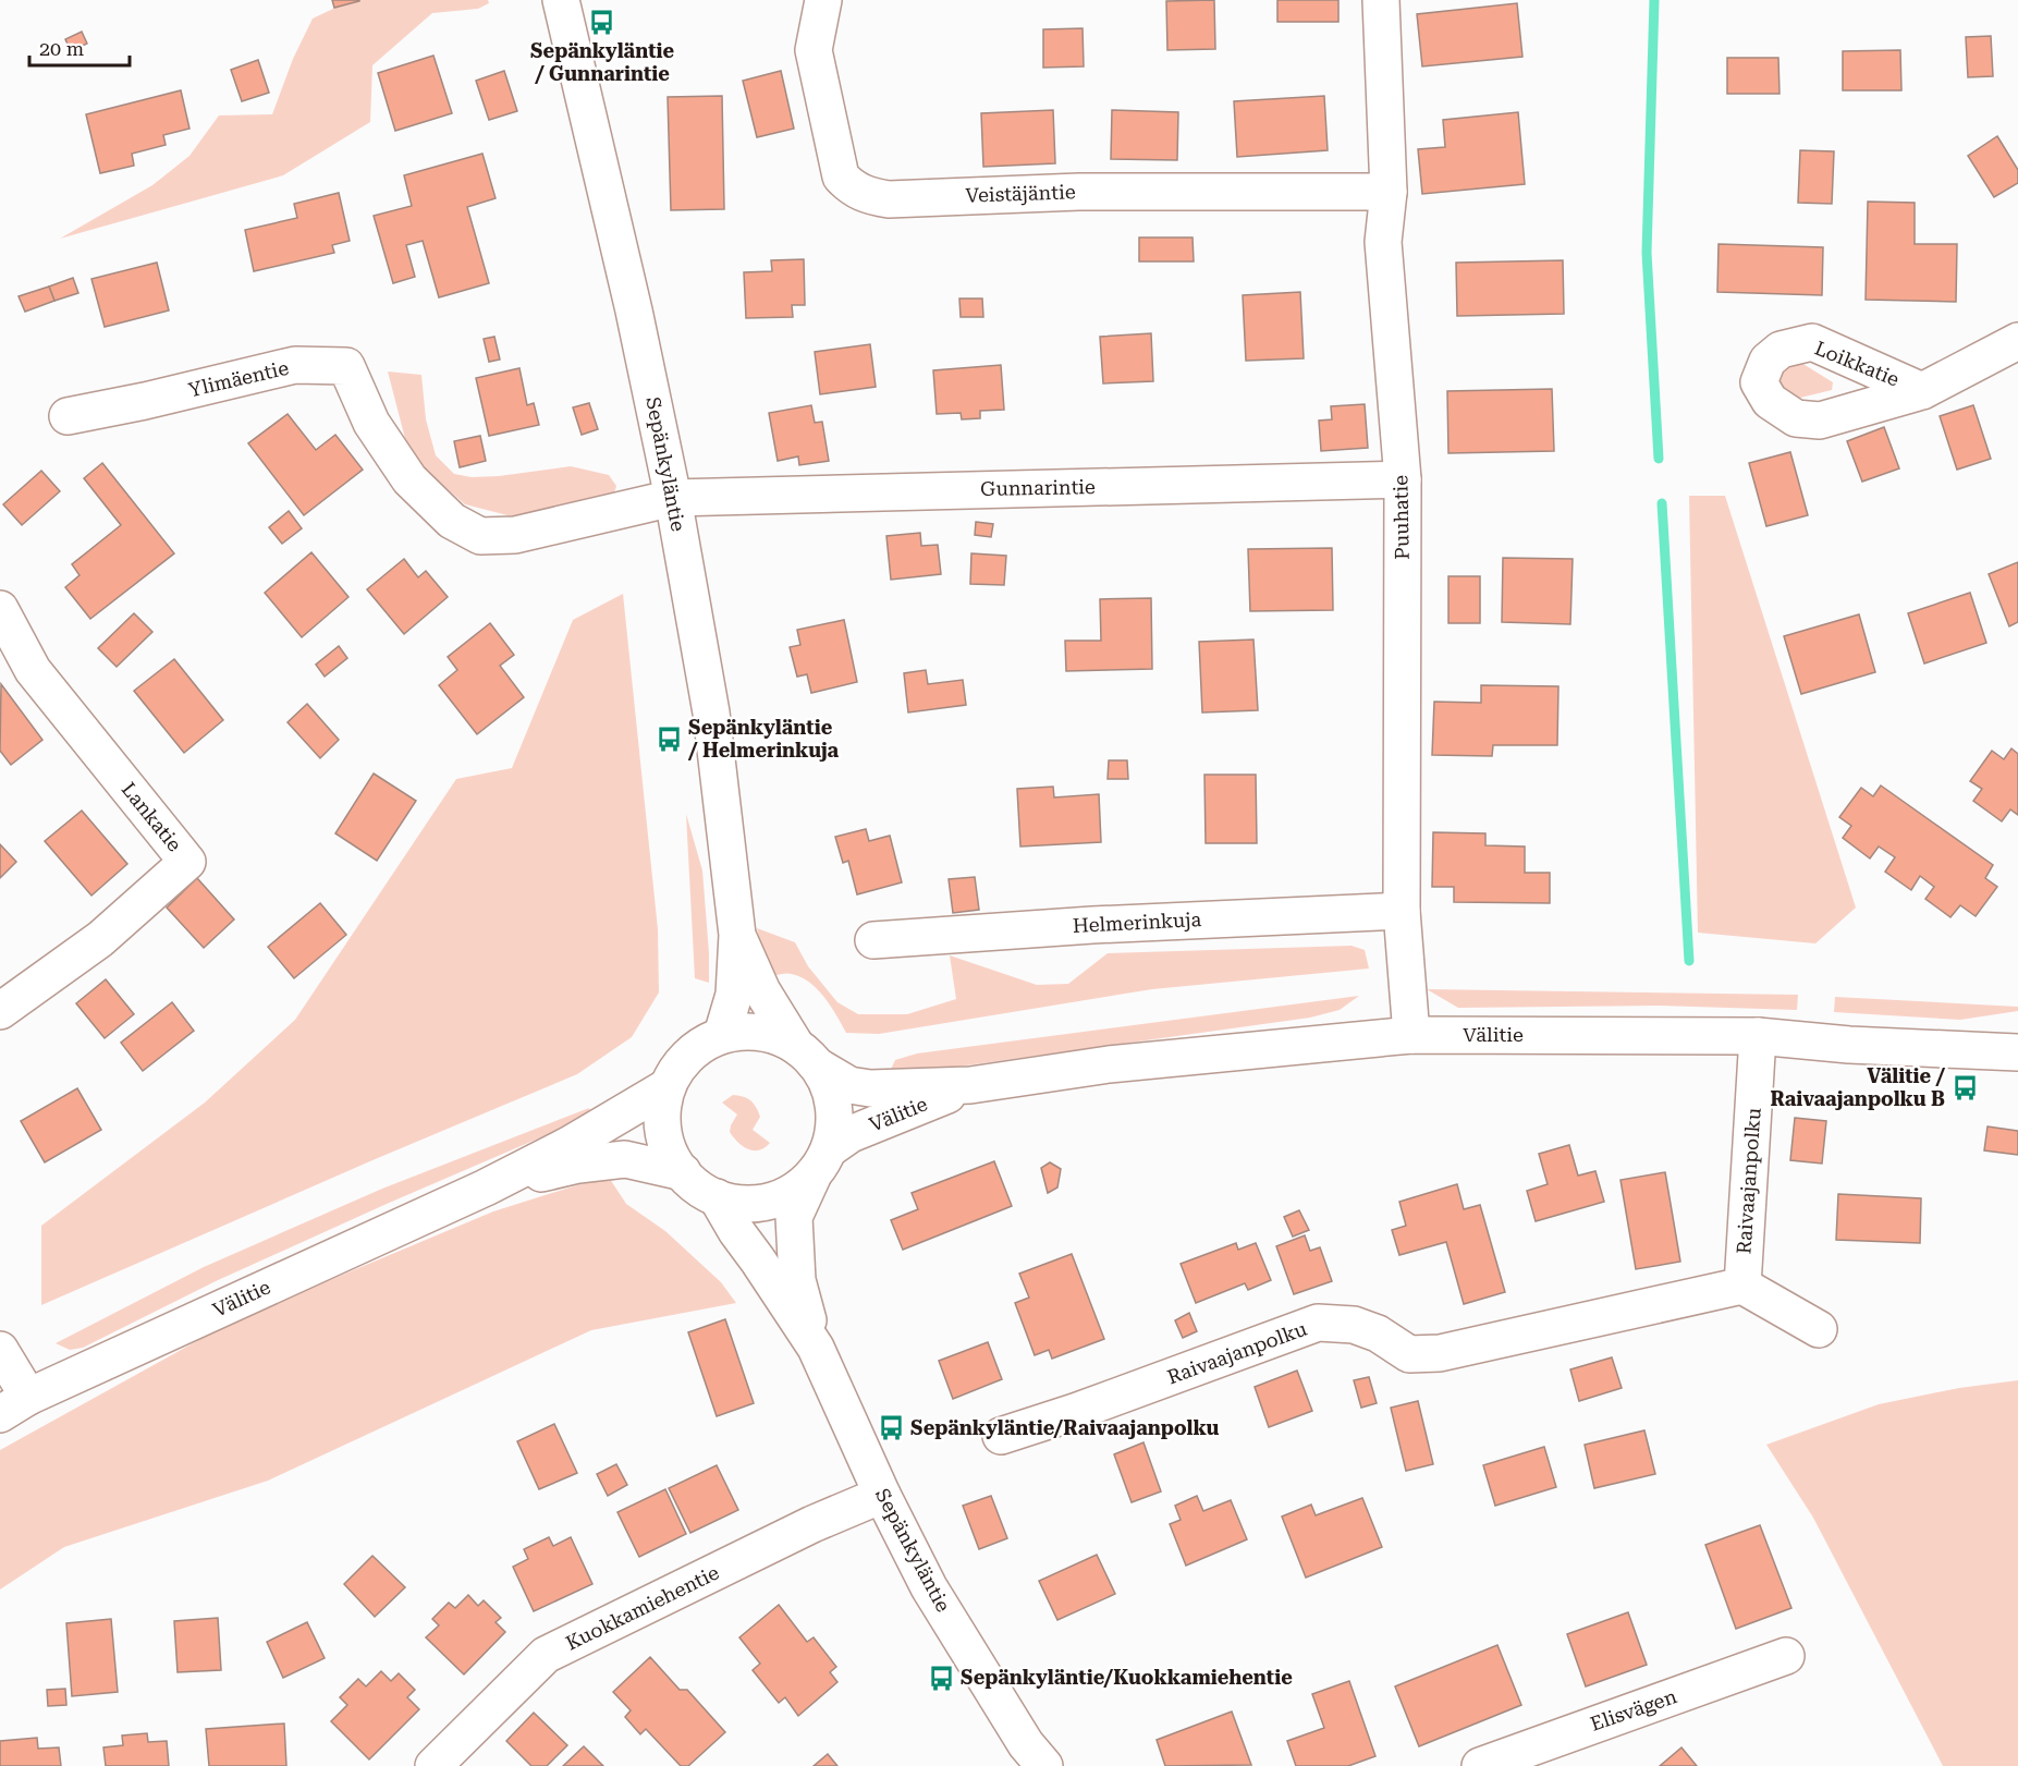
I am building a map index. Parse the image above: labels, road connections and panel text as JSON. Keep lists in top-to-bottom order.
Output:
{
  "streets": {
    "street": [
      "Veistäjäntie",
      "Loikkatie",
      "Ylimäentie",
      "Sepänkyläntie",
      "Gunnarintie",
      "Puuhatie",
      "Lankatie",
      "Helmerinkuja",
      "Välitie",
      "Raivaajanpolku",
      "Kuokkamiehentie",
      "Elisvägen"
    ]
  },
  "crossings": [
    ["Veistäjäntie", "Puuhatie"],
    ["Ylimäentie", "Sepänkyläntie"],
    ["Ylimäentie", "Gunnarintie"],
    ["Sepänkyläntie", "Gunnarintie"],
    ["Sepänkyläntie", "Välitie"],
    ["Sepänkyläntie", "Kuokkamiehentie"],
    ["Gunnarintie", "Puuhatie"],
    ["Puuhatie", "Helmerinkuja"],
    ["Puuhatie", "Välitie"],
    ["Välitie", "Raivaajanpolku"]
  ],
  "places": {
    "bus stop": [
      "Sepänkyläntie / Gunnarintie",
      "Sepänkyläntie / Helmerinkuja",
      "Välitie / Raivaajanpolku B",
      "Sepänkyläntie/Raivaajanpolku",
      "Sepänkyläntie/Kuokkamiehentie"
    ]
  },
  "scale_bar": "20 m"
}
